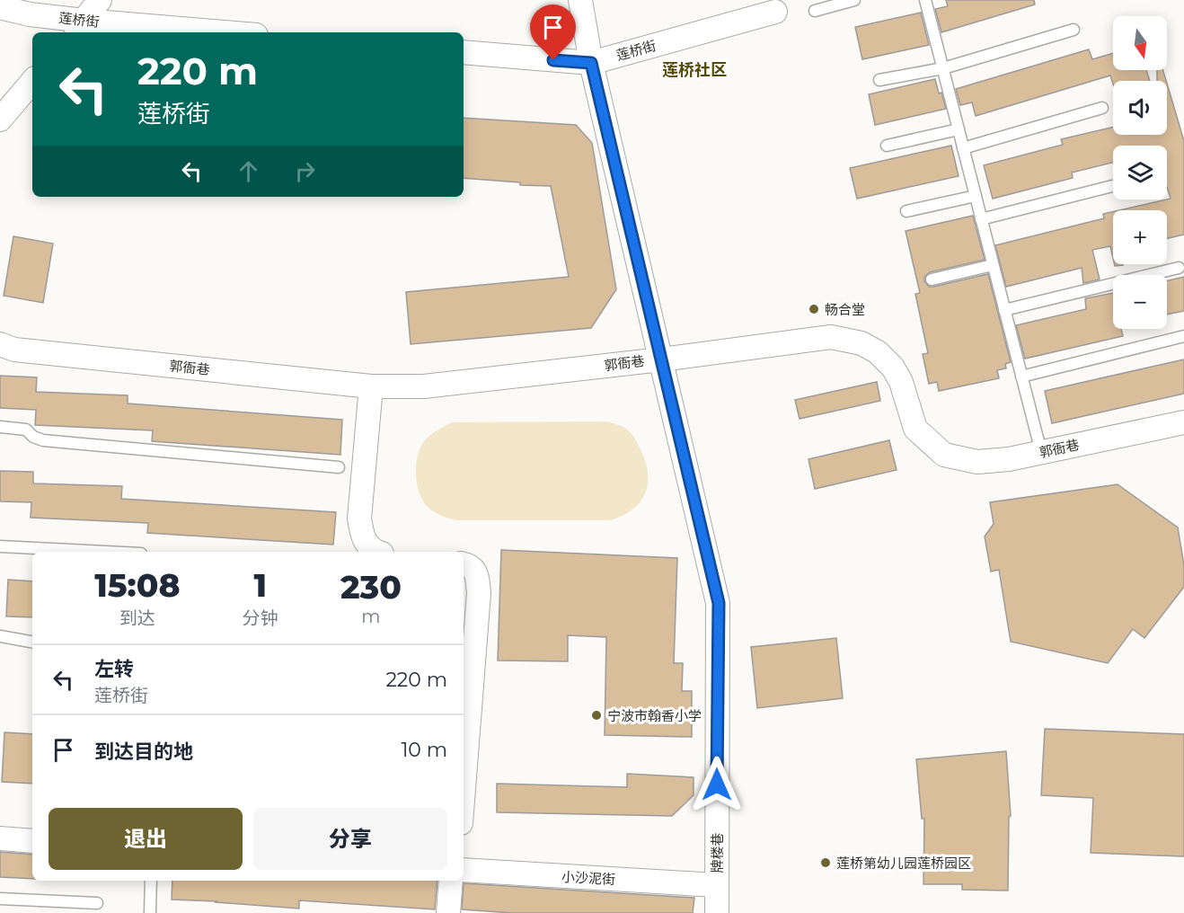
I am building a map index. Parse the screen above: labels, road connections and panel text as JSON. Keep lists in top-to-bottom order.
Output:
{
  "streets": {
    "street": [
      "莲桥街",
      "郭衙巷",
      "牌楼巷",
      "小沙泥街"
    ]
  },
  "crossings": [
    ["莲桥街", "牌楼巷"],
    ["郭衙巷", "牌楼巷"],
    ["牌楼巷", "小沙泥街"]
  ],
  "districts": ["莲桥社区"],
  "places": ["畅合堂", "宁波市翰香小学", "莲桥第幼儿园莲桥园区"],
  "north": "bottom",
  "page": {
    "map_buttons": ["+", "−"],
    "turn": ["220 m", "莲桥街"],
    "eta": [
      "15:08",
      "到达",
      "1",
      "分钟",
      "230",
      "m"
    ],
    "list": [
      {
        "name": "左转",
        "note": "莲桥街",
        "value": "220 m"
      },
      {
        "name": "到达目的地",
        "value": "10 m"
      }
    ],
    "buttons": ["退出", "分享"]
  }
}
